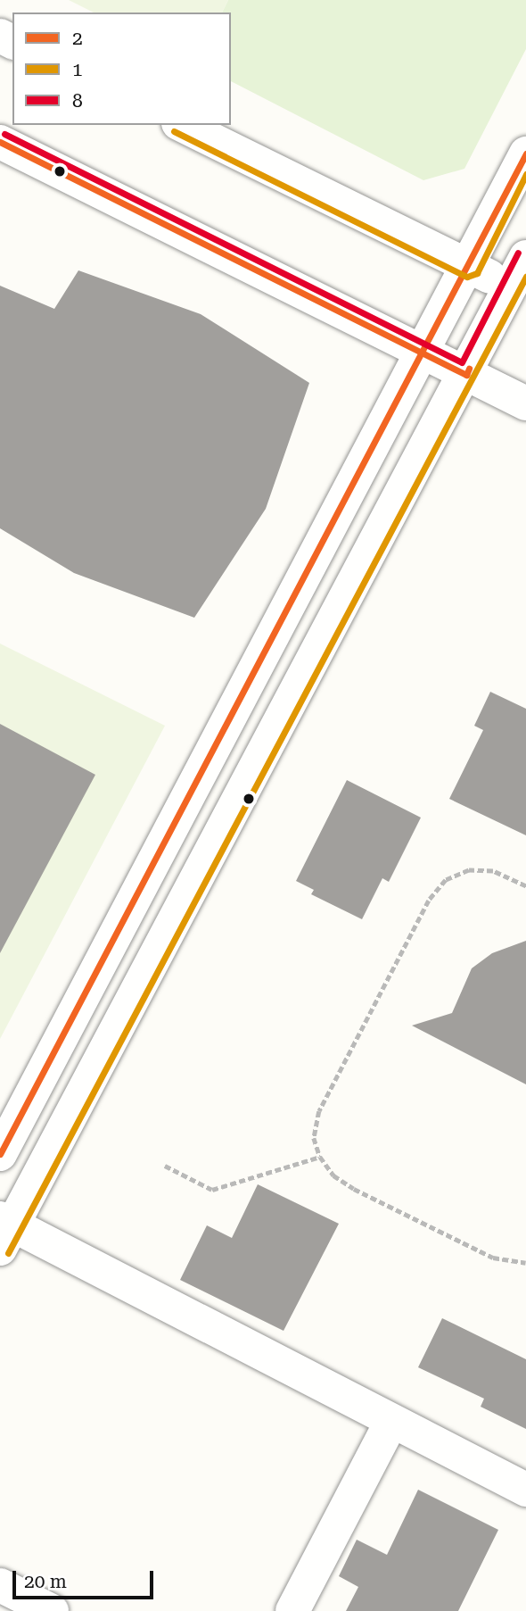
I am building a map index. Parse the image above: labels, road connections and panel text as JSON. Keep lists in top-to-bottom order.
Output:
{
  "lines": ["transit line 1", "transit line 8", "transit line 2"],
  "legend": ["2", "1", "8"],
  "scale_bar": "20 m"
}
